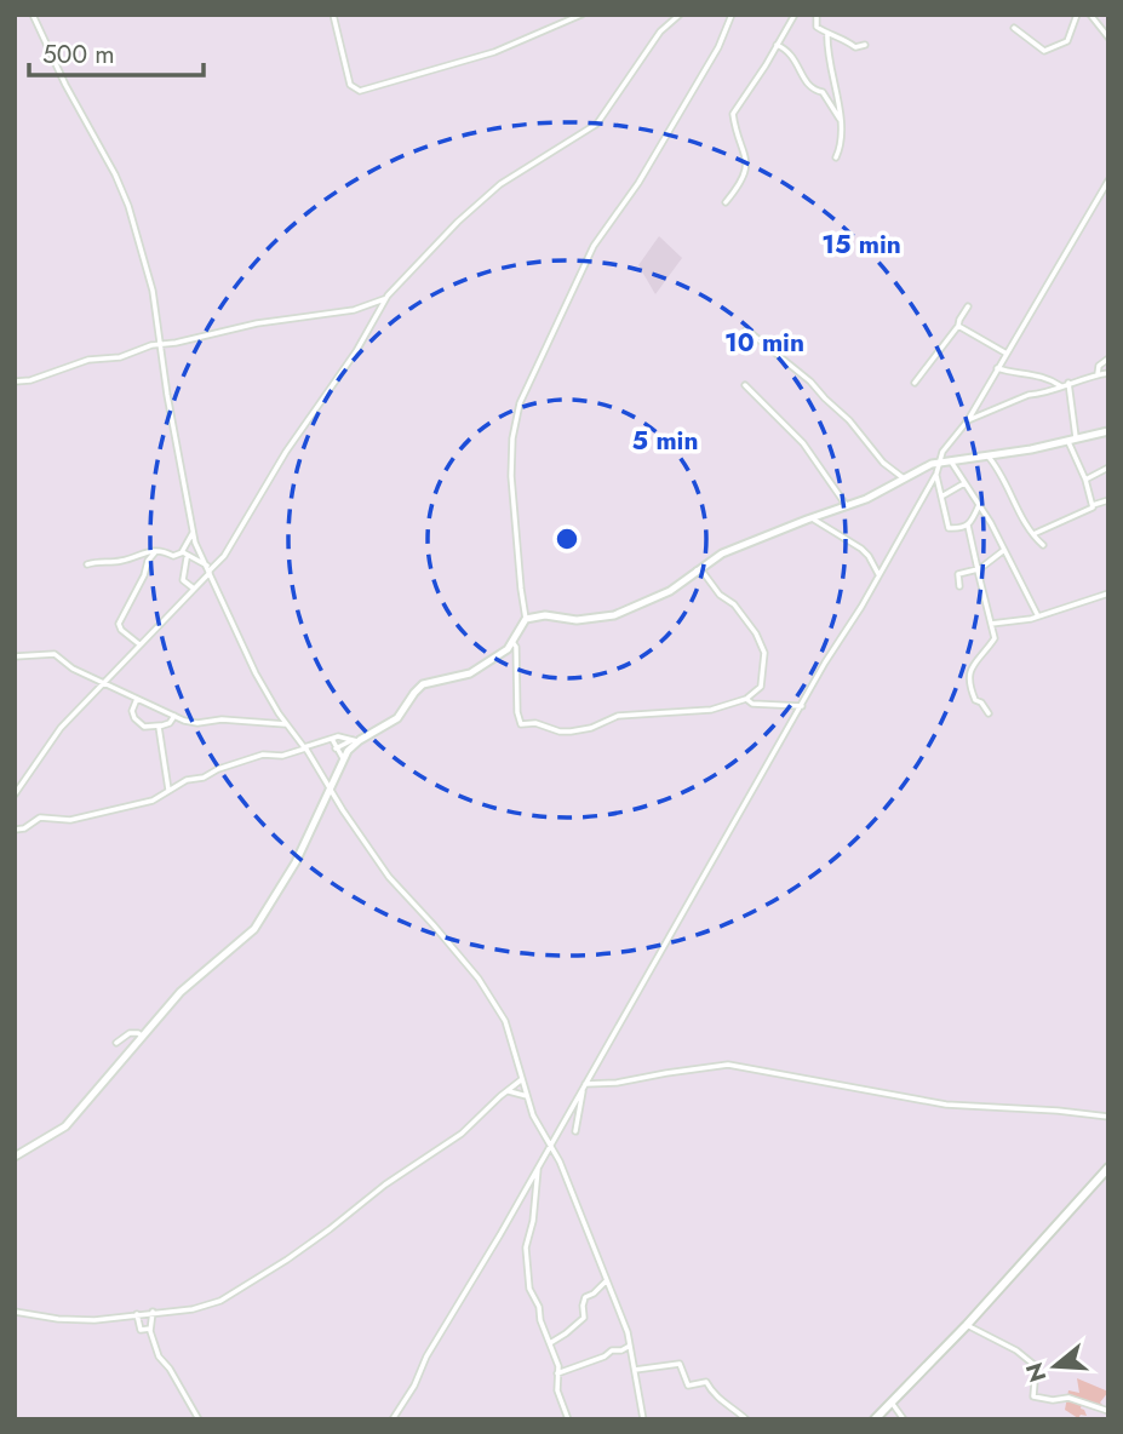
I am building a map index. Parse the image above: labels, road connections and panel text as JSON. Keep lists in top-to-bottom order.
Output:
{
  "scale_bar": "500 m",
  "north": "left",
  "rings": ["15 min", "10 min", "5 min"]
}
